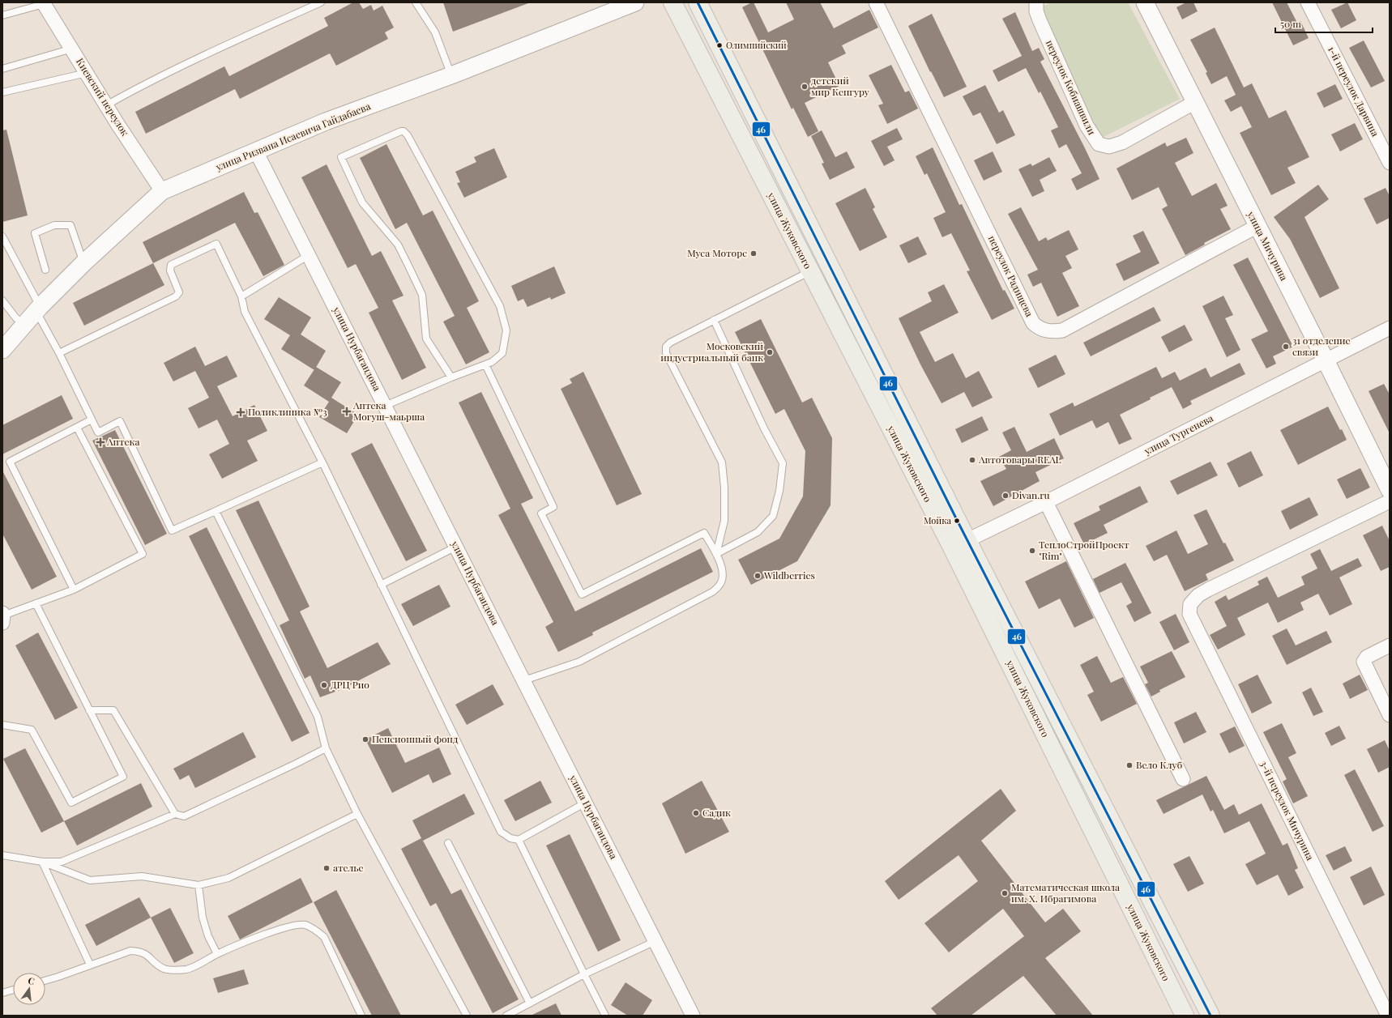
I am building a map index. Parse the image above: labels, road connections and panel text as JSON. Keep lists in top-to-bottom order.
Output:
{
  "streets": {
    "main road": ["улица Жуковского"],
    "street": [
      "переулок Кобиашвили",
      "1-й переулок Дарвина",
      "Киевский переулок",
      "улица Ризвана Исаевича Гайдабаева",
      "улица Мичурина",
      "переулок Радищева",
      "улица Нурбагандова",
      "улица Тургенева",
      "3-й переулок Мичурина"
    ]
  },
  "crossings": [
    ["переулок Кобиашвили", "улица Мичурина"],
    ["Киевский переулок", "улица Ризвана Исаевича Гайдабаева"],
    ["улица Ризвана Исаевича Гайдабаева", "улица Нурбагандова"],
    ["улица Мичурина", "переулок Радищева"],
    ["улица Мичурина", "улица Тургенева"]
  ],
  "places": {
    "other": [
      "Олимпийский",
      "детский мир Кенгуру",
      "Муса Моторс",
      "31 отделение связи",
      "Московский индустриальный банк",
      "Автотовары REAL",
      "Divan.ru",
      "Мойка",
      "ТеплоСтройПроект \"Rim\"",
      "Wildberries",
      "ДРЦ Рио",
      "Пенсионный фонд",
      "Вело Клуб",
      "Садик",
      "ателье",
      "Математическая школа им. Х. Ибрагимова"
    ],
    "health": ["Аптека Могуш-маьрша", "Поликлиника №3", "Аптека"]
  },
  "lines": ["transit line 46"],
  "scale_bar": "50 m",
  "north": "top"
}
